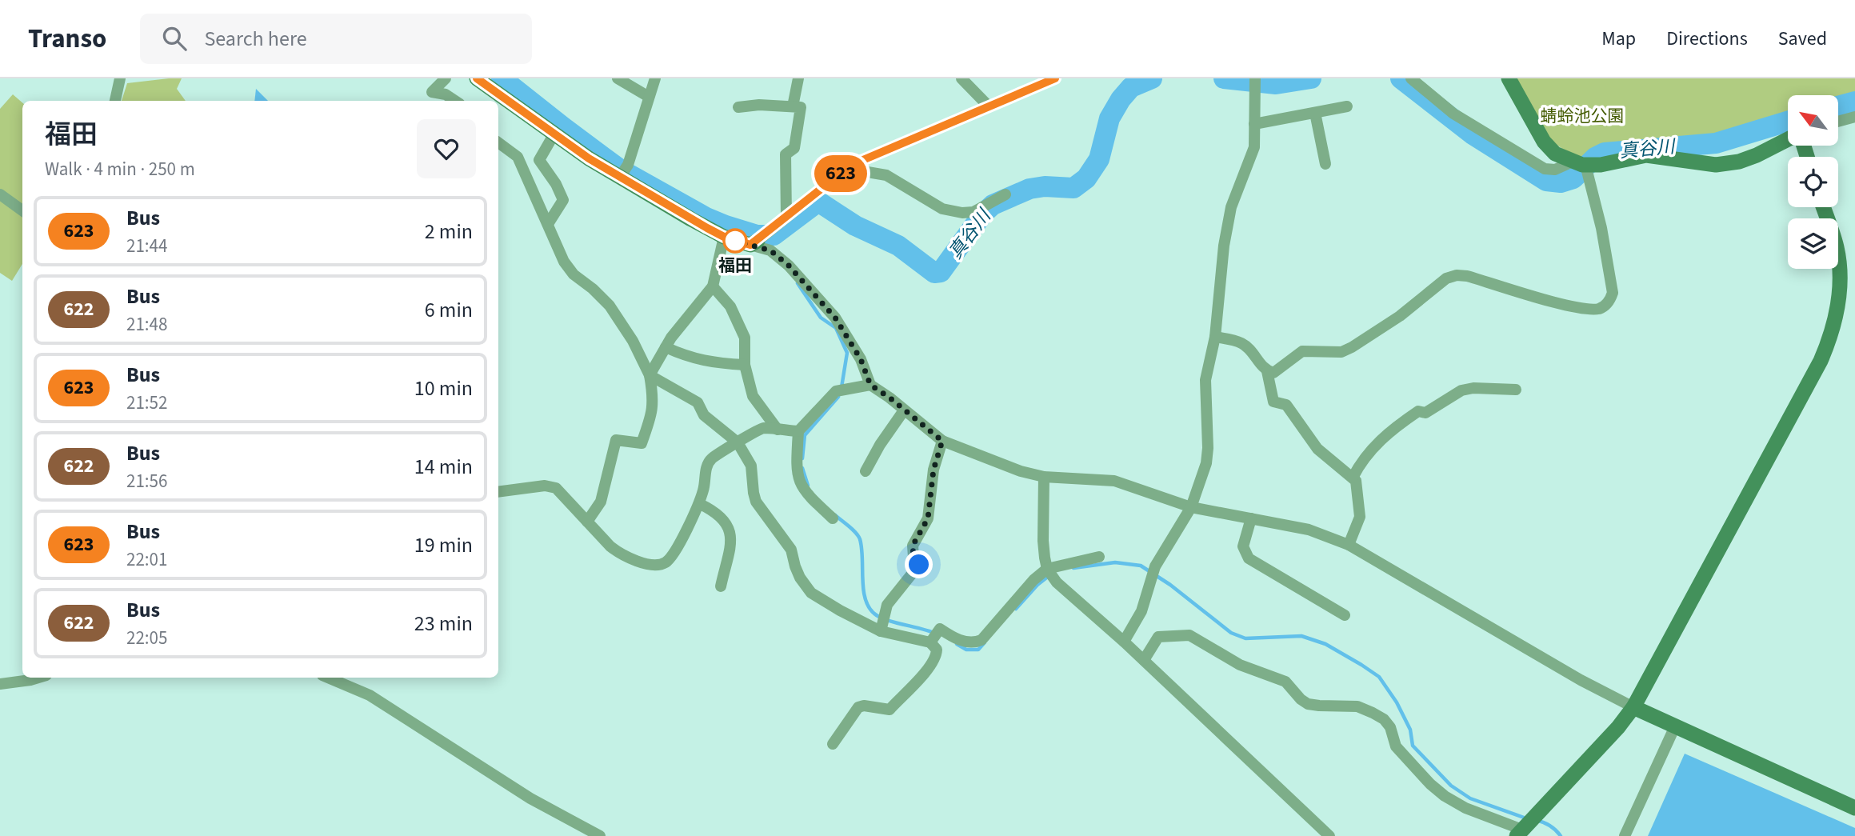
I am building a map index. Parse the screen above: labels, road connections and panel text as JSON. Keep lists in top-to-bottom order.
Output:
{
  "water": ["真谷川"],
  "parks": ["蜻蛉池公園"],
  "places": ["福田"],
  "lines": ["bus line 623"],
  "north": "top left",
  "page": {
    "header": "Transo",
    "search": "Search here",
    "nav": ["Map", "Directions", "Saved"],
    "on_map": "623",
    "heading": ["福田", "Walk · 4 min · 250 m"],
    "list": [
      {
        "mark": "623",
        "name": "Bus",
        "note": "21:44",
        "value": "2 min"
      },
      {
        "mark": "622",
        "name": "Bus",
        "note": "21:48",
        "value": "6 min"
      },
      {
        "mark": "623",
        "name": "Bus",
        "note": "21:52",
        "value": "10 min"
      },
      {
        "mark": "622",
        "name": "Bus",
        "note": "21:56",
        "value": "14 min"
      },
      {
        "mark": "623",
        "name": "Bus",
        "note": "22:01",
        "value": "19 min"
      },
      {
        "mark": "622",
        "name": "Bus",
        "note": "22:05",
        "value": "23 min"
      }
    ]
  }
}
